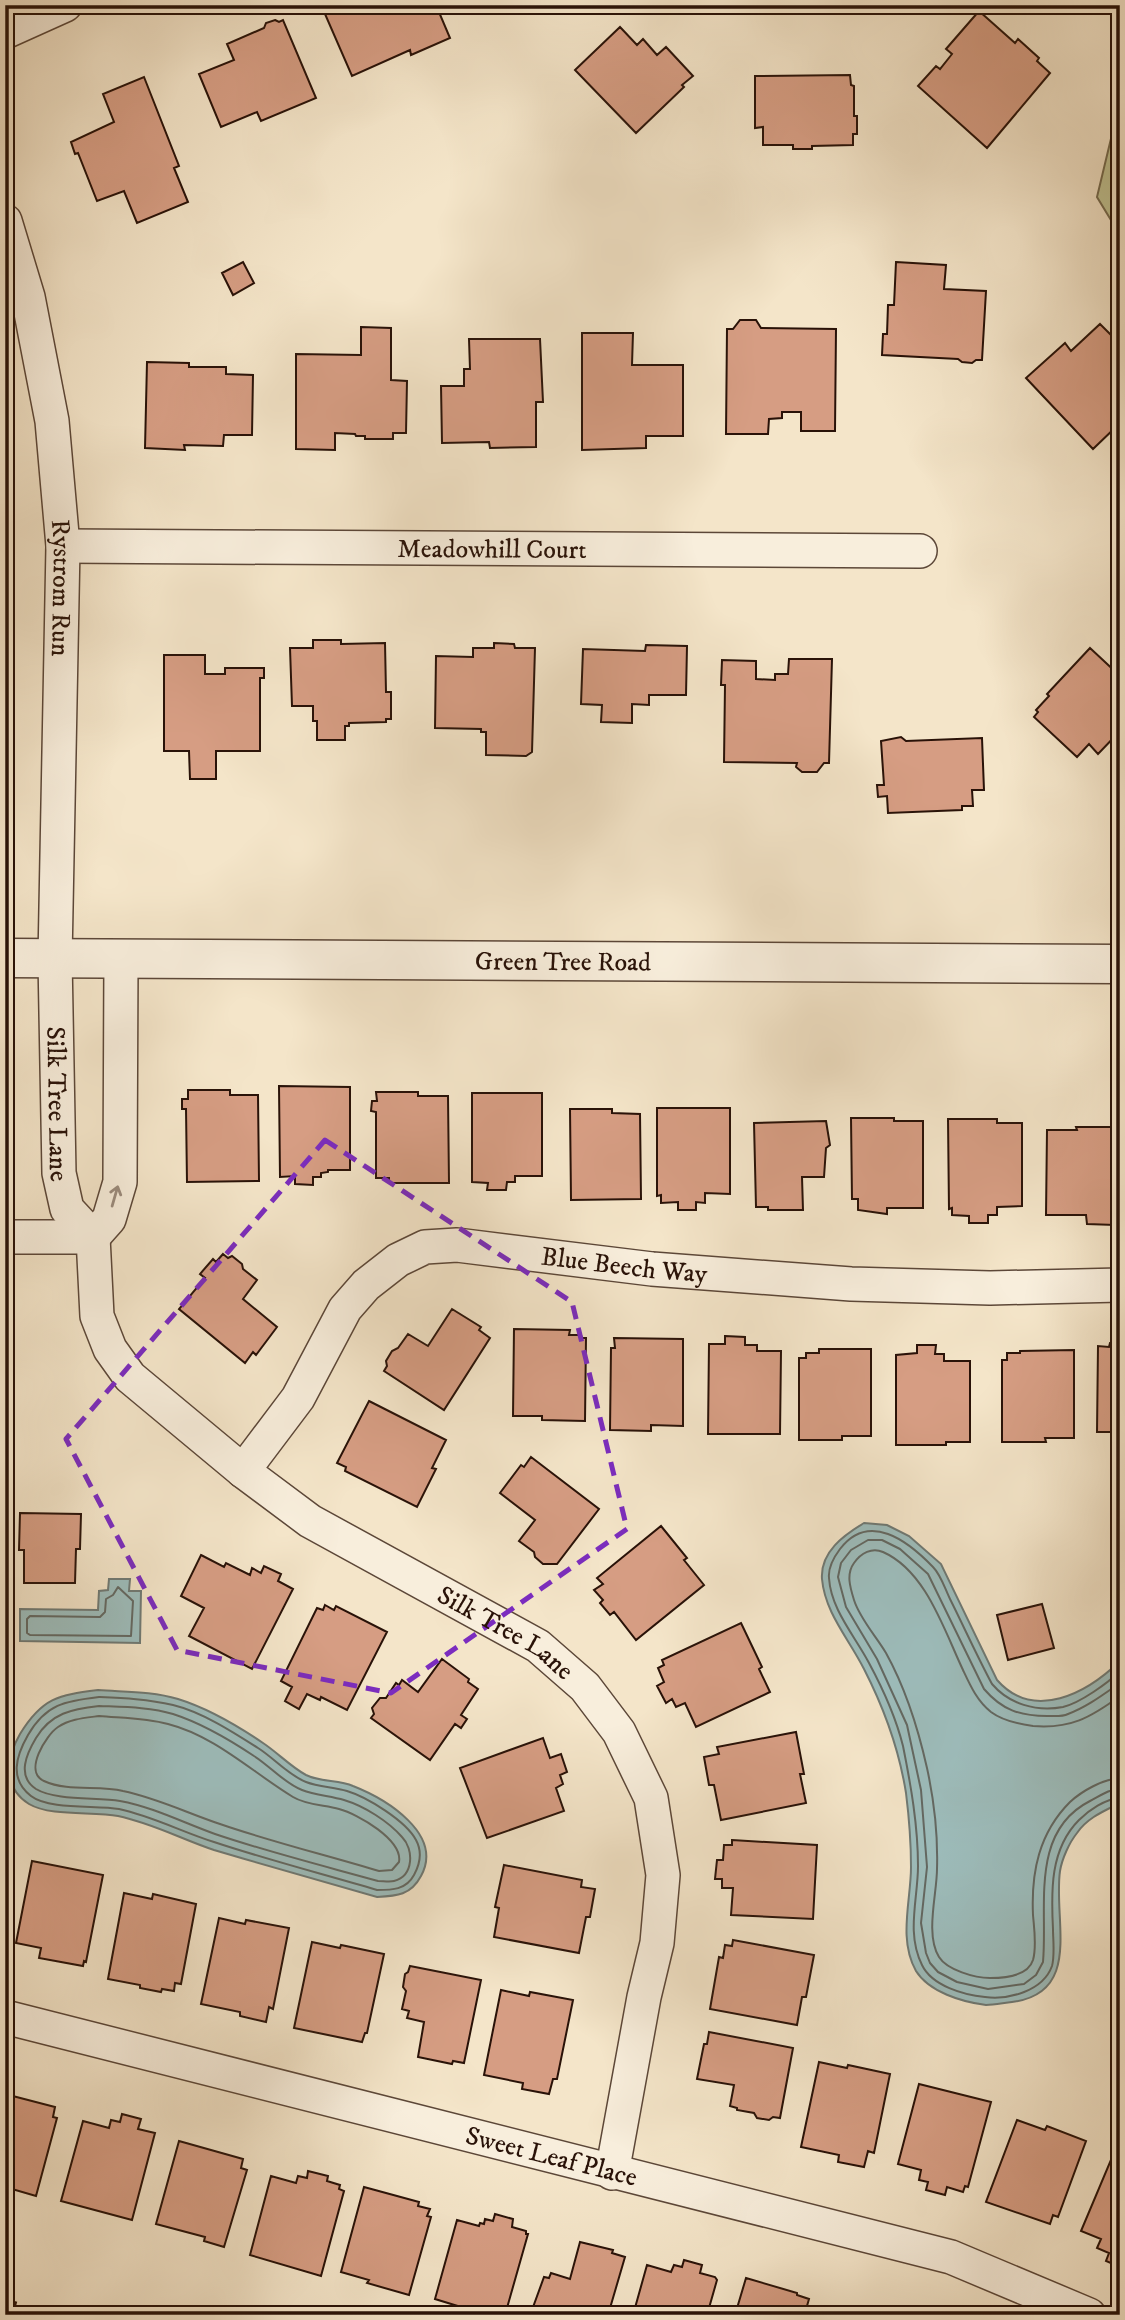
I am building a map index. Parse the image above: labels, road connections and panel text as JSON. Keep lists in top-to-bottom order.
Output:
{
  "streets": {
    "street": [
      "Meadowhill Court",
      "Rystrom Run",
      "Green Tree Road",
      "Silk Tree Lane",
      "Blue Beech Way",
      "Sweet Leaf Place"
    ]
  },
  "crossings": [
    ["Meadowhill Court", "Rystrom Run"],
    ["Rystrom Run", "Green Tree Road"],
    ["Rystrom Run", "Silk Tree Lane"],
    ["Green Tree Road", "Silk Tree Lane"],
    ["Silk Tree Lane", "Blue Beech Way"],
    ["Silk Tree Lane", "Sweet Leaf Place"]
  ]
}
